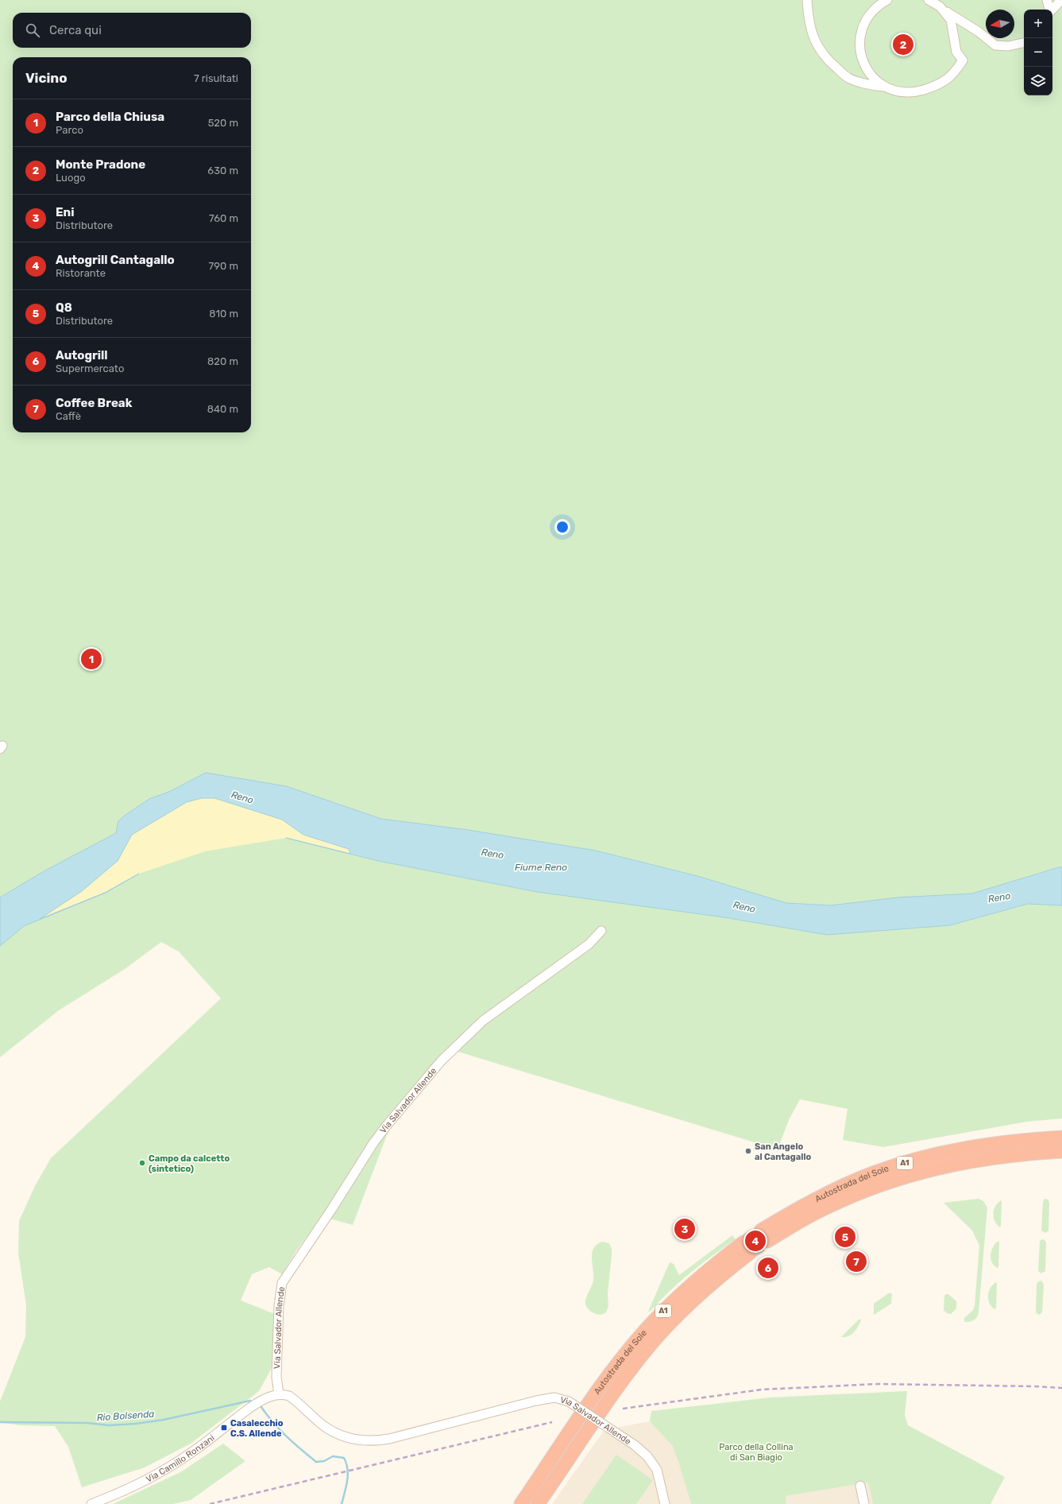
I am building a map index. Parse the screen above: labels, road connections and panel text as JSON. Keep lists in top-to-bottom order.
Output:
{
  "streets": {
    "highway": ["A1", "Autostrada del Sole"],
    "street": ["Via Salvador Allende", "Via Camillo Ronzani"]
  },
  "crossings": [
    ["Via Salvador Allende", "Via Camillo Ronzani"]
  ],
  "water": ["Reno", "Fiume Reno", "Rio Bolsenda"],
  "parks": ["Parco della Collina di San Biagio"],
  "places": {
    "other": ["San Angelo al Cantagallo", "Campo da calcetto (sintetico)"],
    "transit": ["Casalecchio C.S. Allende"]
  },
  "north": "left",
  "page": {
    "map_buttons": ["+", "−"],
    "search": "Cerca qui",
    "pins": [
      "2",
      "1",
      "3",
      "5",
      "4",
      "7",
      "6"
    ],
    "heading": ["Vicino", "7 risultati"],
    "list": [
      {
        "mark": "1",
        "name": "Parco della Chiusa",
        "note": "Parco",
        "value": "520 m"
      },
      {
        "mark": "2",
        "name": "Monte Pradone",
        "note": "Luogo",
        "value": "630 m"
      },
      {
        "mark": "3",
        "name": "Eni",
        "note": "Distributore",
        "value": "760 m"
      },
      {
        "mark": "4",
        "name": "Autogrill Cantagallo",
        "note": "Ristorante",
        "value": "790 m"
      },
      {
        "mark": "5",
        "name": "Q8",
        "note": "Distributore",
        "value": "810 m"
      },
      {
        "mark": "6",
        "name": "Autogrill",
        "note": "Supermercato",
        "value": "820 m"
      },
      {
        "mark": "7",
        "name": "Coffee Break",
        "note": "Caffè",
        "value": "840 m"
      }
    ]
  }
}
